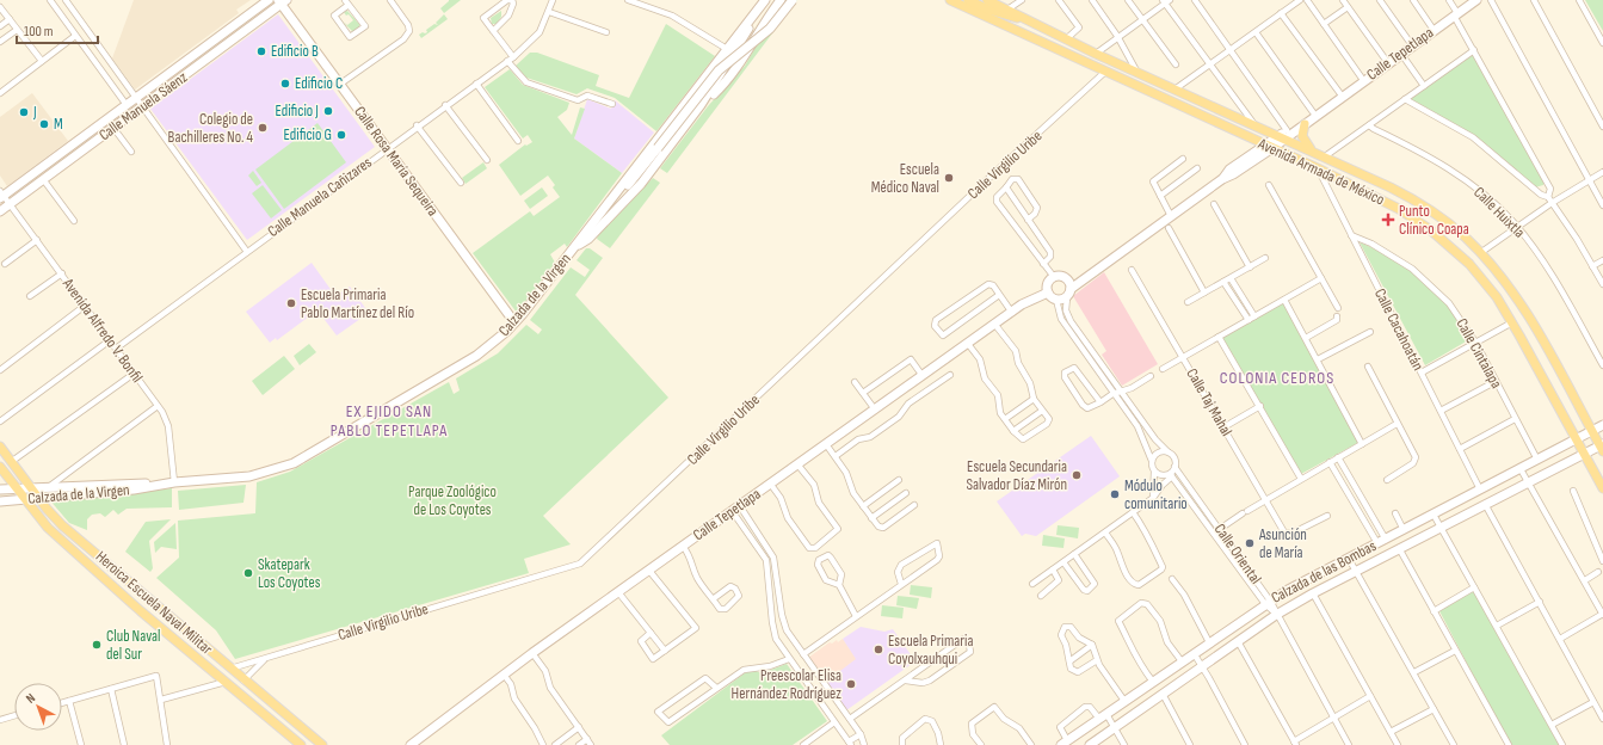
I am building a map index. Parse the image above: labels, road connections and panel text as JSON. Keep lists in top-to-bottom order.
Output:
{
  "streets": {
    "main road": ["Avenida Armada de México", "Heroica Escuela Naval Militar"],
    "street": [
      "Calle Tepetlapa",
      "Calle Manuela Sáenz",
      "Calle Rosa María Sequeira",
      "Calle Virgilio Uribe",
      "Calle Manuela Cañizares",
      "Calle Huixtla",
      "Calzada de la Virgen",
      "Calle Cacahoatán",
      "Avenida Alfredo V. Bonfil",
      "Calle Cintalapa",
      "Calle Taj Mahal",
      "Calle Oriental",
      "Calzada de las Bombas"
    ]
  },
  "crossings": [
    ["Calle Tepetlapa", "Avenida Armada de México"],
    ["Calle Manuela Sáenz", "Calle Rosa María Sequeira"],
    ["Calle Manuela Sáenz", "Avenida Alfredo V. Bonfil"],
    ["Calle Rosa María Sequeira", "Calle Manuela Cañizares"],
    ["Calle Rosa María Sequeira", "Calzada de la Virgen"],
    ["Calle Virgilio Uribe", "Avenida Armada de México"],
    ["Calle Virgilio Uribe", "Heroica Escuela Naval Militar"],
    ["Avenida Armada de México", "Calle Cacahoatán"],
    ["Avenida Armada de México", "Calzada de las Bombas"],
    ["Calle Manuela Cañizares", "Avenida Alfredo V. Bonfil"],
    ["Calzada de la Virgen", "Avenida Alfredo V. Bonfil"],
    ["Calzada de la Virgen", "Heroica Escuela Naval Militar"],
    ["Calle Cacahoatán", "Calle Cintalapa"],
    ["Calle Cacahoatán", "Calzada de las Bombas"],
    ["Calle Cintalapa", "Calzada de las Bombas"],
    ["Calle Oriental", "Calzada de las Bombas"]
  ],
  "districts": ["COLONIA CEDROS", "EX EJIDO SAN PABLO TEPETLAPA"],
  "parks": ["Parque Zoológico de Los Coyotes"],
  "places": {
    "other": [
      "Edificio B",
      "Edificio C",
      "Edificio J",
      "J",
      "M",
      "Colegio de Bachilleres No. 4",
      "Edificio G",
      "Escuela Médico Naval",
      "Escuela Primaria Pablo Martínez del Río",
      "Escuela Secundaria Salvador Díaz Mirón",
      "Módulo comunitario",
      "Asunción de María",
      "Skatepark Los Coyotes",
      "Club Naval del Sur",
      "Escuela Primaria Coyolxauhqui",
      "Preescolar Elisa Hernández Rodríguez"
    ],
    "health": ["Punto Clínico Coapa"]
  },
  "scale_bar": "100 m",
  "north": "top left"
}
